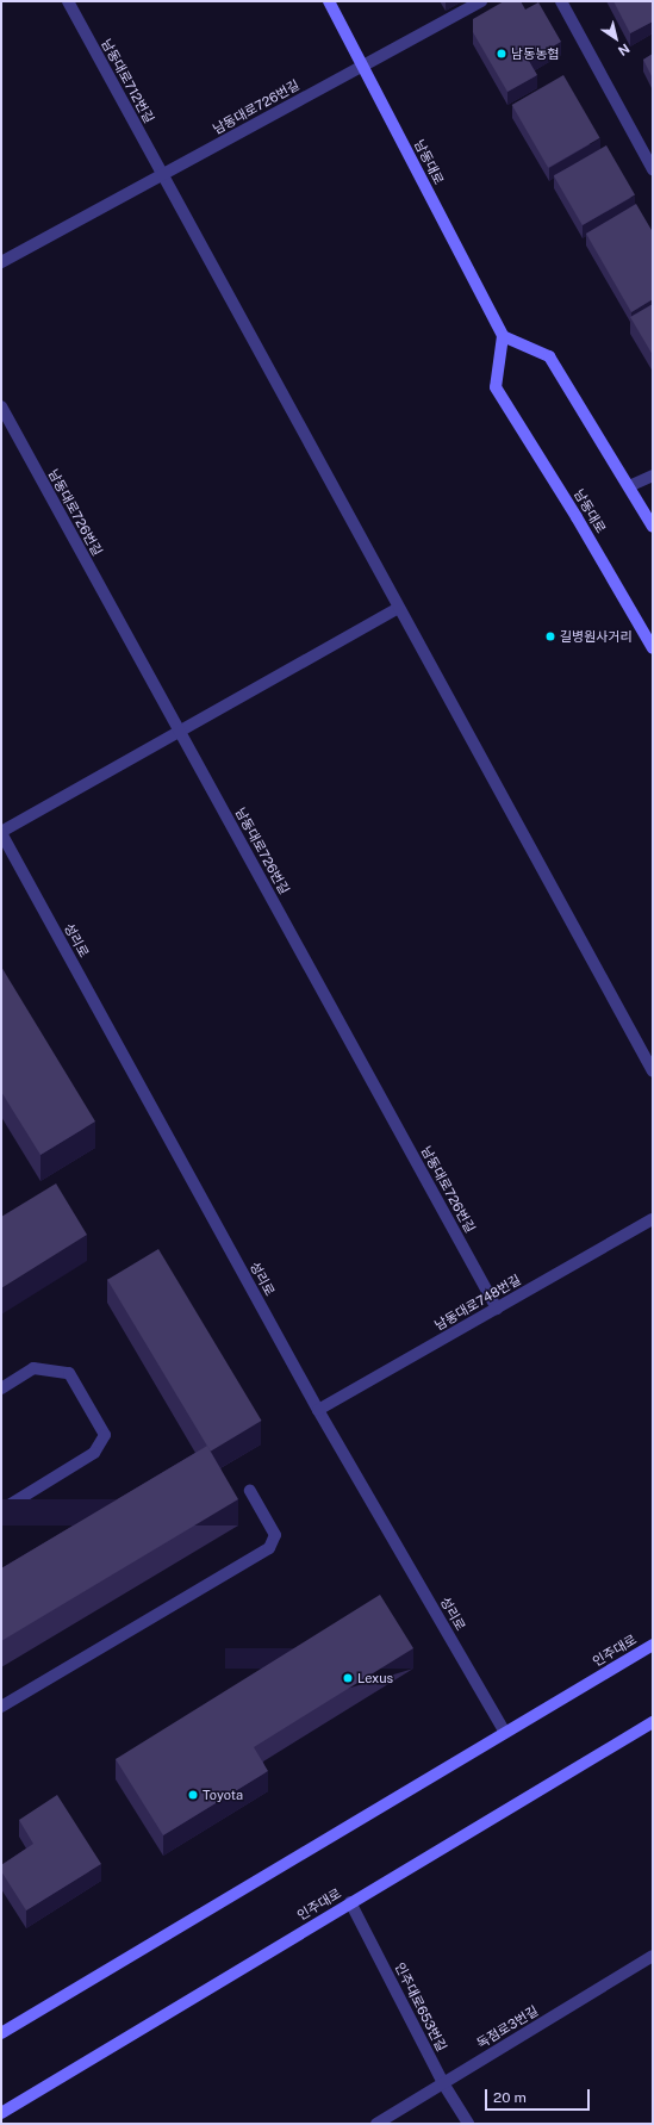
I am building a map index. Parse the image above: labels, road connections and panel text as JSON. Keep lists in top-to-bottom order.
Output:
{
  "streets": {
    "main road": ["남동대로", "인주대로"],
    "street": [
      "남동대로712번길",
      "남동대로726번길",
      "성리로",
      "남동대로748번길",
      "인주대로653번길",
      "독점로3번길"
    ]
  },
  "crossings": [
    ["남동대로712번길", "남동대로726번길"],
    ["남동대로726번길", "남동대로"],
    ["남동대로726번길", "남동대로748번길"],
    ["성리로", "남동대로748번길"],
    ["성리로", "인주대로"],
    ["인주대로", "인주대로653번길"],
    ["인주대로653번길", "독점로3번길"]
  ],
  "places": [
    "남동농협",
    "길병원사거리",
    "Lexus",
    "Toyota"
  ],
  "scale_bar": "20 m",
  "north": "bottom right"
}
